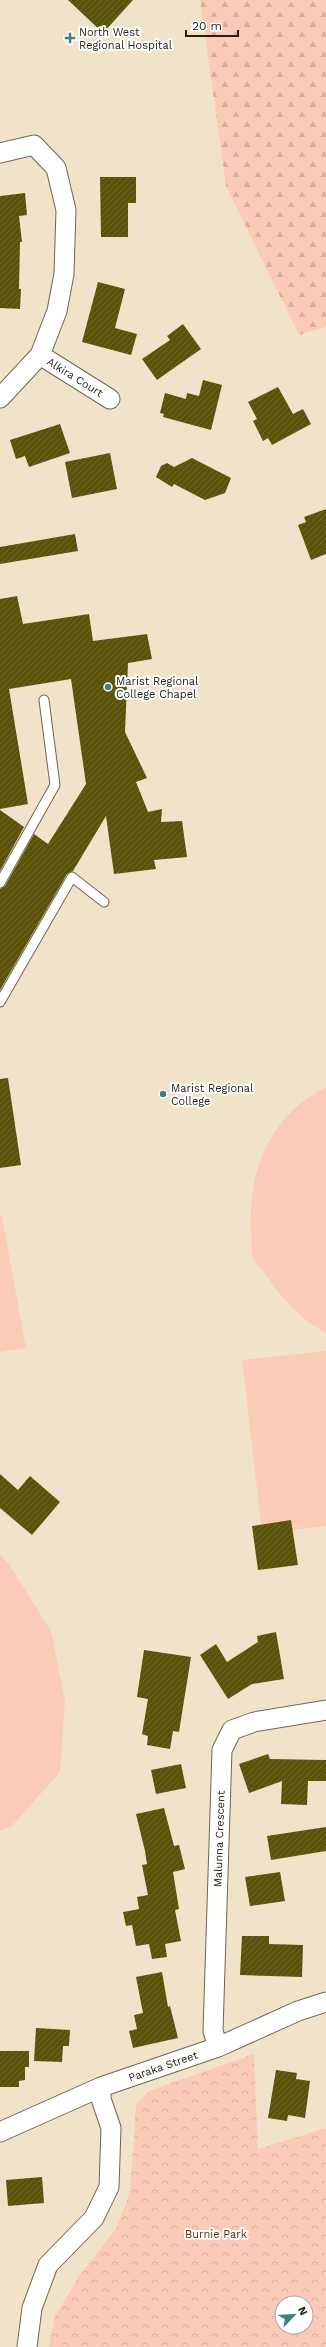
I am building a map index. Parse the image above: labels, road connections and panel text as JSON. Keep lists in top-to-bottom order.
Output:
{
  "streets": {
    "street": ["Alkira Court", "Malunna Crescent", "Paraka Street"]
  },
  "crossings": [
    ["Malunna Crescent", "Paraka Street"]
  ],
  "parks": ["Burnie Park"],
  "places": {
    "health": ["North West Regional Hospital"],
    "other": ["Marist Regional College Chapel", "Marist Regional College"]
  },
  "scale_bar": "20 m",
  "north": "top right"
}
